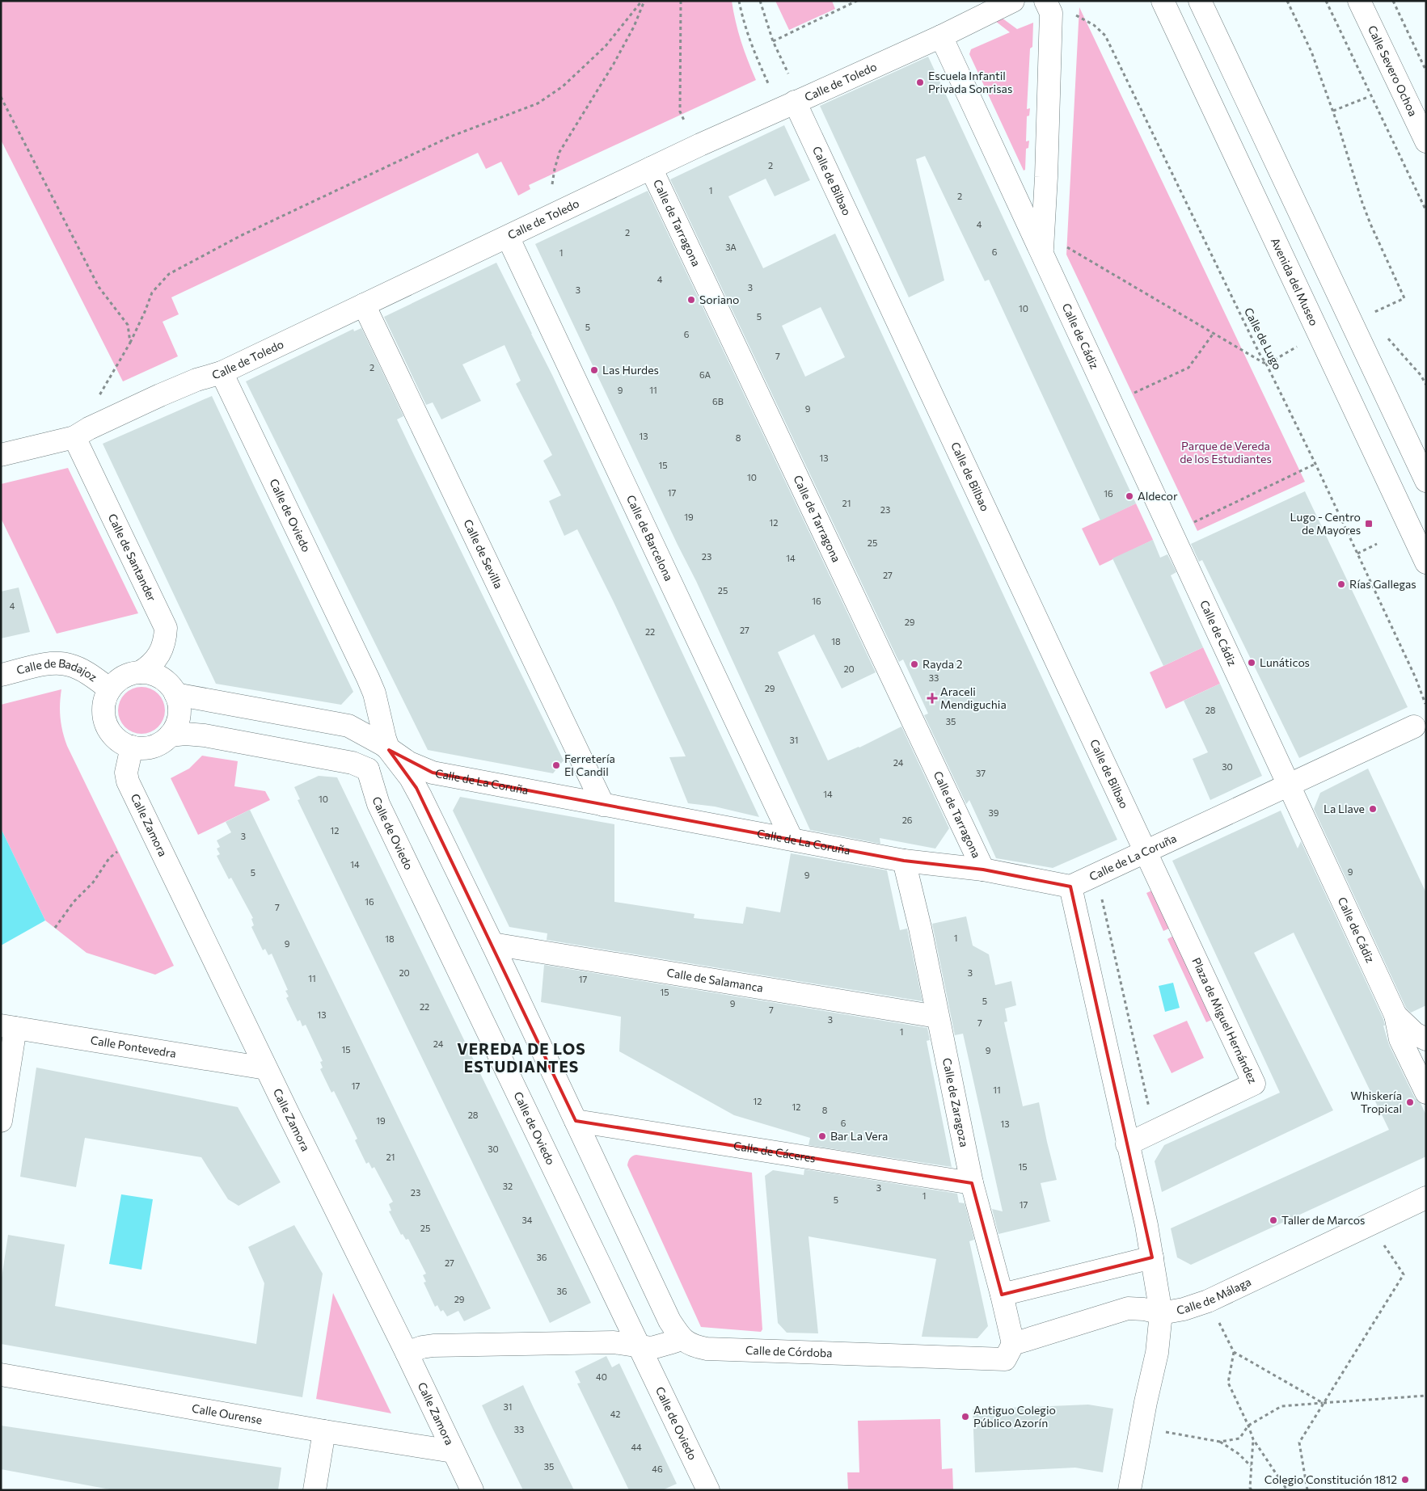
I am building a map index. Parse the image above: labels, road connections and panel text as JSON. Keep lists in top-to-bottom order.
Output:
{
  "streets": {
    "main road": [
      "Calle Severo Ochoa",
      "Calle de Toledo",
      "Calle de Bilbao",
      "Calle de Tarragona",
      "Avenida del Museo",
      "Calle de Cádiz",
      "Calle de Oviedo",
      "Calle de Barcelona",
      "Calle de Sevilla",
      "Calle de Santander",
      "Calle de Badajoz",
      "Calle de La Coruña",
      "Calle Zamora",
      "Calle de Salamanca",
      "Plaza de Miguel Hernández",
      "Calle Pontevedra",
      "Calle de Zaragoza",
      "Calle de Cáceres",
      "Calle de Málaga",
      "Calle de Córdoba",
      "Calle Ourense"
    ],
    "path": ["Calle de Lugo"]
  },
  "crossings": [
    ["Calle de Toledo", "Calle de Bilbao"],
    ["Calle de Toledo", "Calle de Tarragona"],
    ["Calle de Toledo", "Calle de Cádiz"],
    ["Calle de Toledo", "Calle de Oviedo"],
    ["Calle de Toledo", "Calle de Barcelona"],
    ["Calle de Toledo", "Calle de Sevilla"],
    ["Calle de Toledo", "Calle de Santander"],
    ["Calle de Bilbao", "Calle de La Coruña"],
    ["Calle de Bilbao", "Plaza de Miguel Hernández"],
    ["Calle de Tarragona", "Calle de La Coruña"],
    ["Calle de Cádiz", "Calle de La Coruña"],
    ["Calle de Oviedo", "Calle de La Coruña"],
    ["Calle de Oviedo", "Calle de Salamanca"],
    ["Calle de Oviedo", "Calle de Cáceres"],
    ["Calle de Oviedo", "Calle de Córdoba"],
    ["Calle de Barcelona", "Calle de La Coruña"],
    ["Calle de Sevilla", "Calle de La Coruña"],
    ["Calle de Santander", "Calle de Badajoz"],
    ["Calle de Santander", "Calle de La Coruña"],
    ["Calle de Santander", "Calle Zamora"],
    ["Calle de Badajoz", "Calle de La Coruña"],
    ["Calle de Badajoz", "Calle Zamora"],
    ["Calle de La Coruña", "Calle Zamora"],
    ["Calle de La Coruña", "Plaza de Miguel Hernández"],
    ["Calle de La Coruña", "Calle de Zaragoza"],
    ["Calle Zamora", "Calle Pontevedra"],
    ["Calle Zamora", "Calle Ourense"],
    ["Calle de Salamanca", "Calle de Zaragoza"],
    ["Calle de Zaragoza", "Calle de Cáceres"],
    ["Calle de Zaragoza", "Calle de Córdoba"]
  ],
  "districts": ["VEREDA DE LOS ESTUDIANTES"],
  "parks": ["Parque de Vereda de los Estudiantes"],
  "places": {
    "other": [
      "Escuela Infantil Privada Sonrisas",
      "Soriano",
      "Las Hurdes",
      "Aldecor",
      "Rías Gallegas",
      "Lunáticos",
      "Rayda 2",
      "Ferretería El Candil",
      "La Llave",
      "Whiskería Tropical",
      "Bar La Vera",
      "Taller de Marcos",
      "Antiguo Colegio Público Azorín",
      "Colegio Constitución 1812"
    ],
    "transit": ["Lugo - Centro de Mayores"],
    "health": ["Araceli Mendiguchia"]
  },
  "house_numbers": [
    "2",
    "1",
    "2",
    "4",
    "2",
    "3A",
    "6",
    "1",
    "4",
    "3",
    "3",
    "10",
    "5",
    "5",
    "6",
    "7",
    "2",
    "6A",
    "9",
    "11",
    "6B",
    "9",
    "13",
    "8",
    "13",
    "15",
    "10",
    "17",
    "16",
    "21",
    "23",
    "19",
    "12",
    "25",
    "23",
    "14",
    "27",
    "25",
    "16",
    "4",
    "29",
    "27",
    "22",
    "18",
    "20",
    "33",
    "29",
    "28",
    "35",
    "31",
    "24",
    "30",
    "37",
    "14",
    "10",
    "39",
    "26",
    "12",
    "3",
    "14",
    "9",
    "5",
    "9",
    "16",
    "7",
    "1",
    "18",
    "9",
    "20",
    "3",
    "11",
    "17",
    "15",
    "5",
    "9",
    "22",
    "7",
    "13",
    "3",
    "7",
    "1",
    "24",
    "15",
    "9",
    "17",
    "11",
    "12",
    "12",
    "8",
    "28",
    "19",
    "6",
    "13",
    "30",
    "21",
    "15",
    "32",
    "3",
    "23",
    "1",
    "5",
    "17",
    "34",
    "25",
    "36",
    "27",
    "36",
    "29",
    "40",
    "31",
    "42",
    "33",
    "44",
    "35",
    "46"
  ]
}
